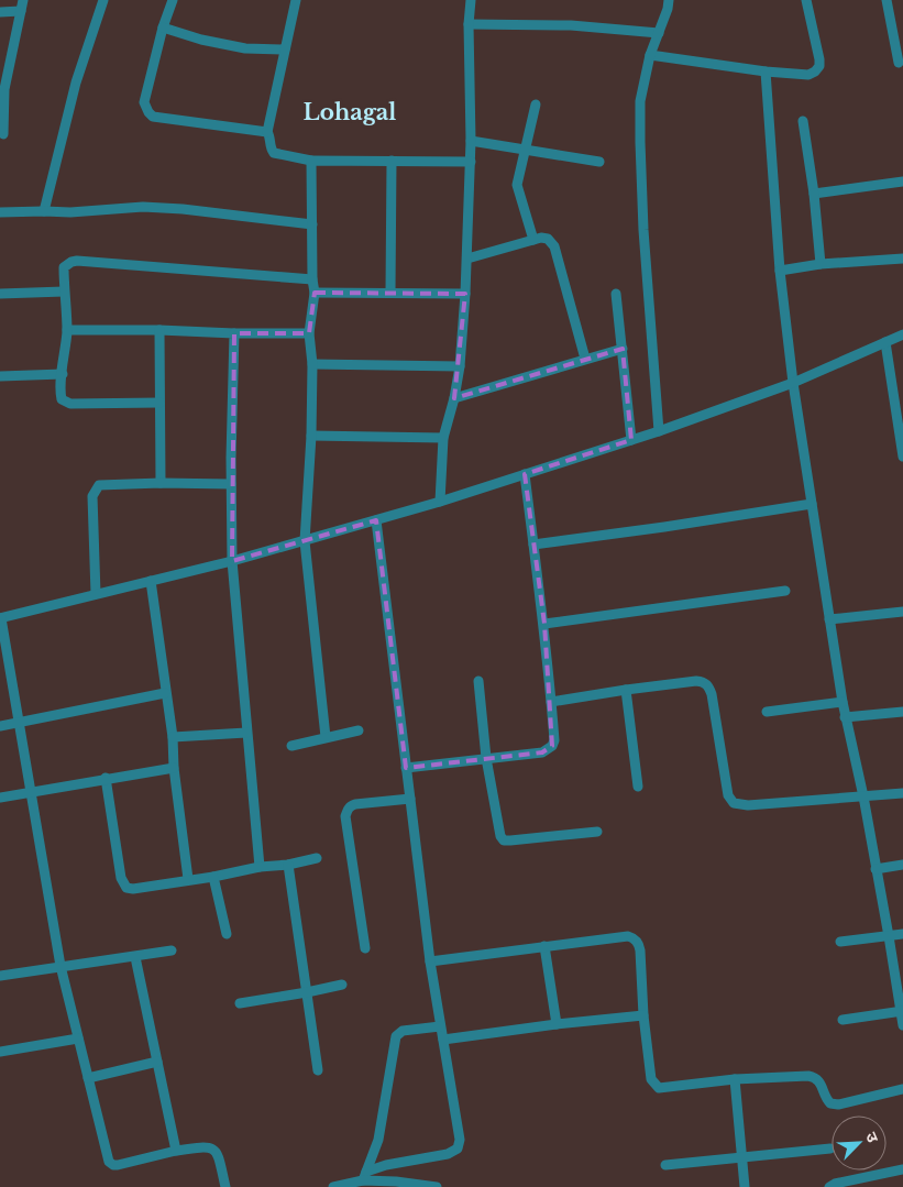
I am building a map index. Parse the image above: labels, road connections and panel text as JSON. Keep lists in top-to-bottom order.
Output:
{
  "districts": ["Lohagal"],
  "north": "top right"
}
